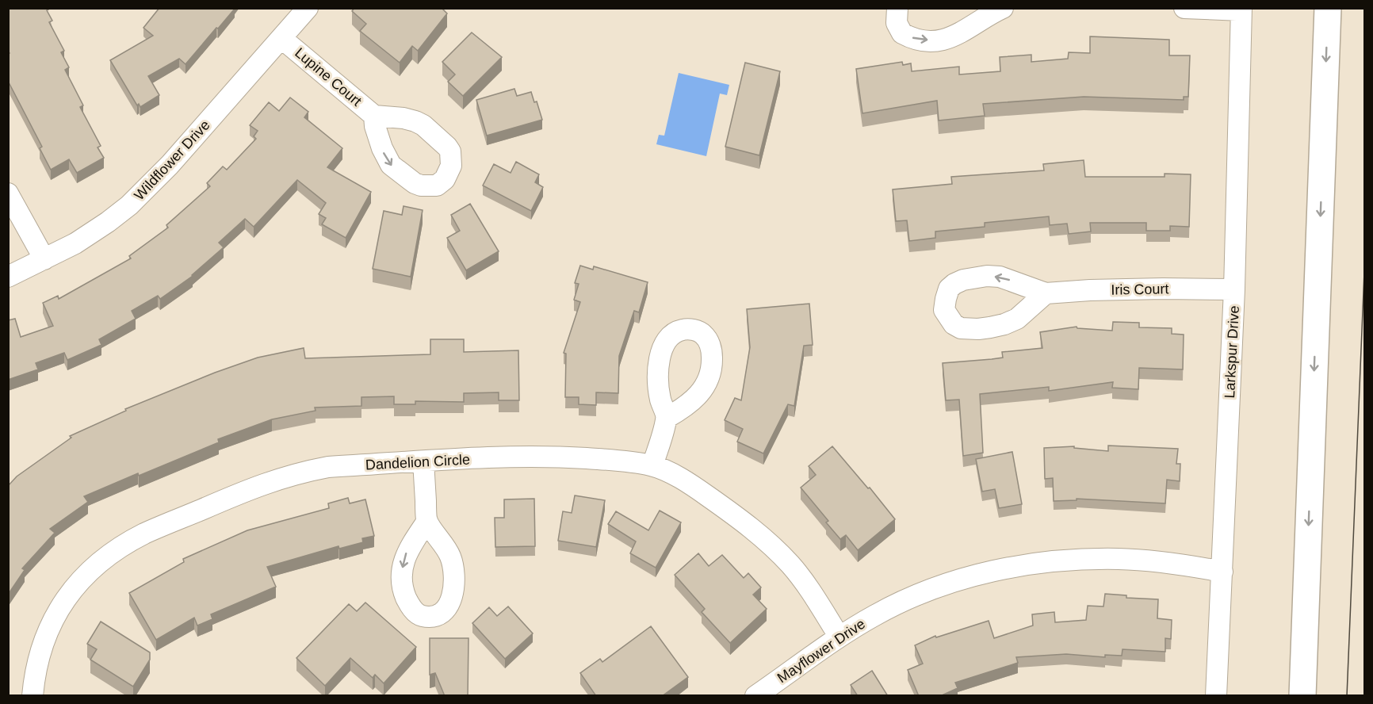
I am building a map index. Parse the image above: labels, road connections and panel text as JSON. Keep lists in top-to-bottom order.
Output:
{
  "streets": {
    "street": [
      "Lupine Court",
      "Wildflower Drive",
      "Iris Court",
      "Larkspur Drive",
      "Dandelion Circle",
      "Mayflower Drive"
    ]
  },
  "crossings": [
    ["Lupine Court", "Wildflower Drive"],
    ["Iris Court", "Larkspur Drive"],
    ["Larkspur Drive", "Mayflower Drive"],
    ["Dandelion Circle", "Mayflower Drive"]
  ]
}
